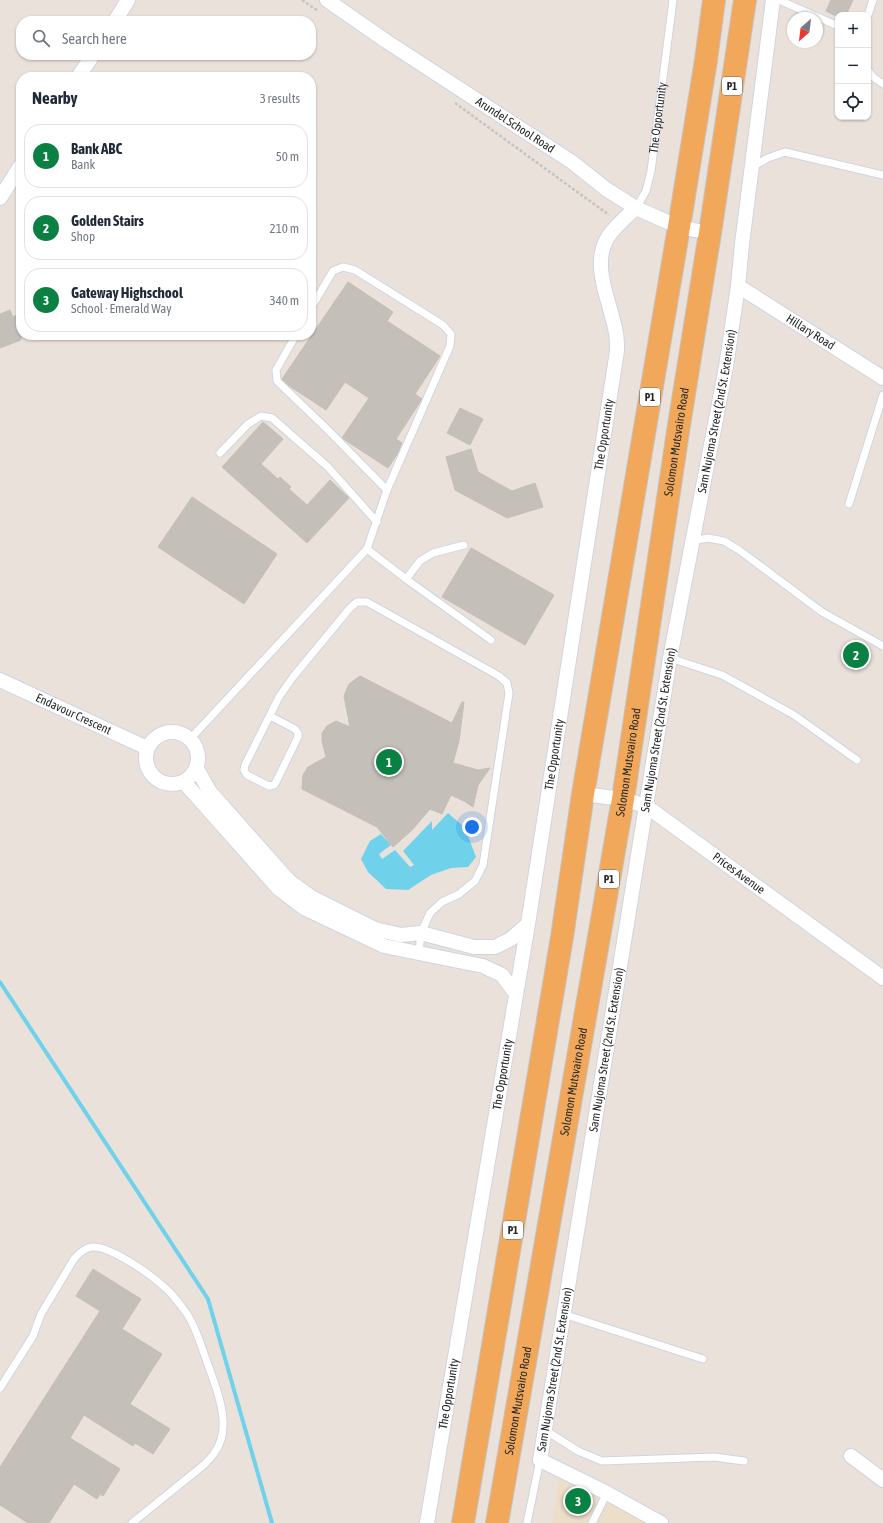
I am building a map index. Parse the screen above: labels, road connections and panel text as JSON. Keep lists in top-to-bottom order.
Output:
{
  "streets": {
    "highway": ["P1", "Solomon Mutsvairo Road"],
    "street": [
      "The Opportunity",
      "Arundel School Road",
      "Hillary Road",
      "Sam Nujoma Street (2nd St. Extension)",
      "Endavour Crescent",
      "Prices Avenue"
    ]
  },
  "crossings": [
    ["P1", "Arundel School Road"],
    ["P1", "Prices Avenue"],
    ["The Opportunity", "Arundel School Road"],
    ["Arundel School Road", "Solomon Mutsvairo Road"],
    ["Hillary Road", "Sam Nujoma Street (2nd St. Extension)"],
    ["Sam Nujoma Street (2nd St. Extension)", "Prices Avenue"],
    ["Solomon Mutsvairo Road", "Prices Avenue"]
  ],
  "north": "bottom left",
  "page": {
    "map_buttons": ["+", "−"],
    "search": "Search here",
    "heading": ["Nearby", "3 results"],
    "list": [
      {
        "mark": "1",
        "name": "Bank ABC",
        "note": "Bank",
        "value": "50 m"
      },
      {
        "mark": "2",
        "name": "Golden Stairs",
        "note": "Shop",
        "value": "210 m"
      },
      {
        "mark": "3",
        "name": "Gateway Highschool",
        "note": "School · Emerald Way",
        "value": "340 m"
      }
    ],
    "pins": ["2", "1", "3"]
  }
}
